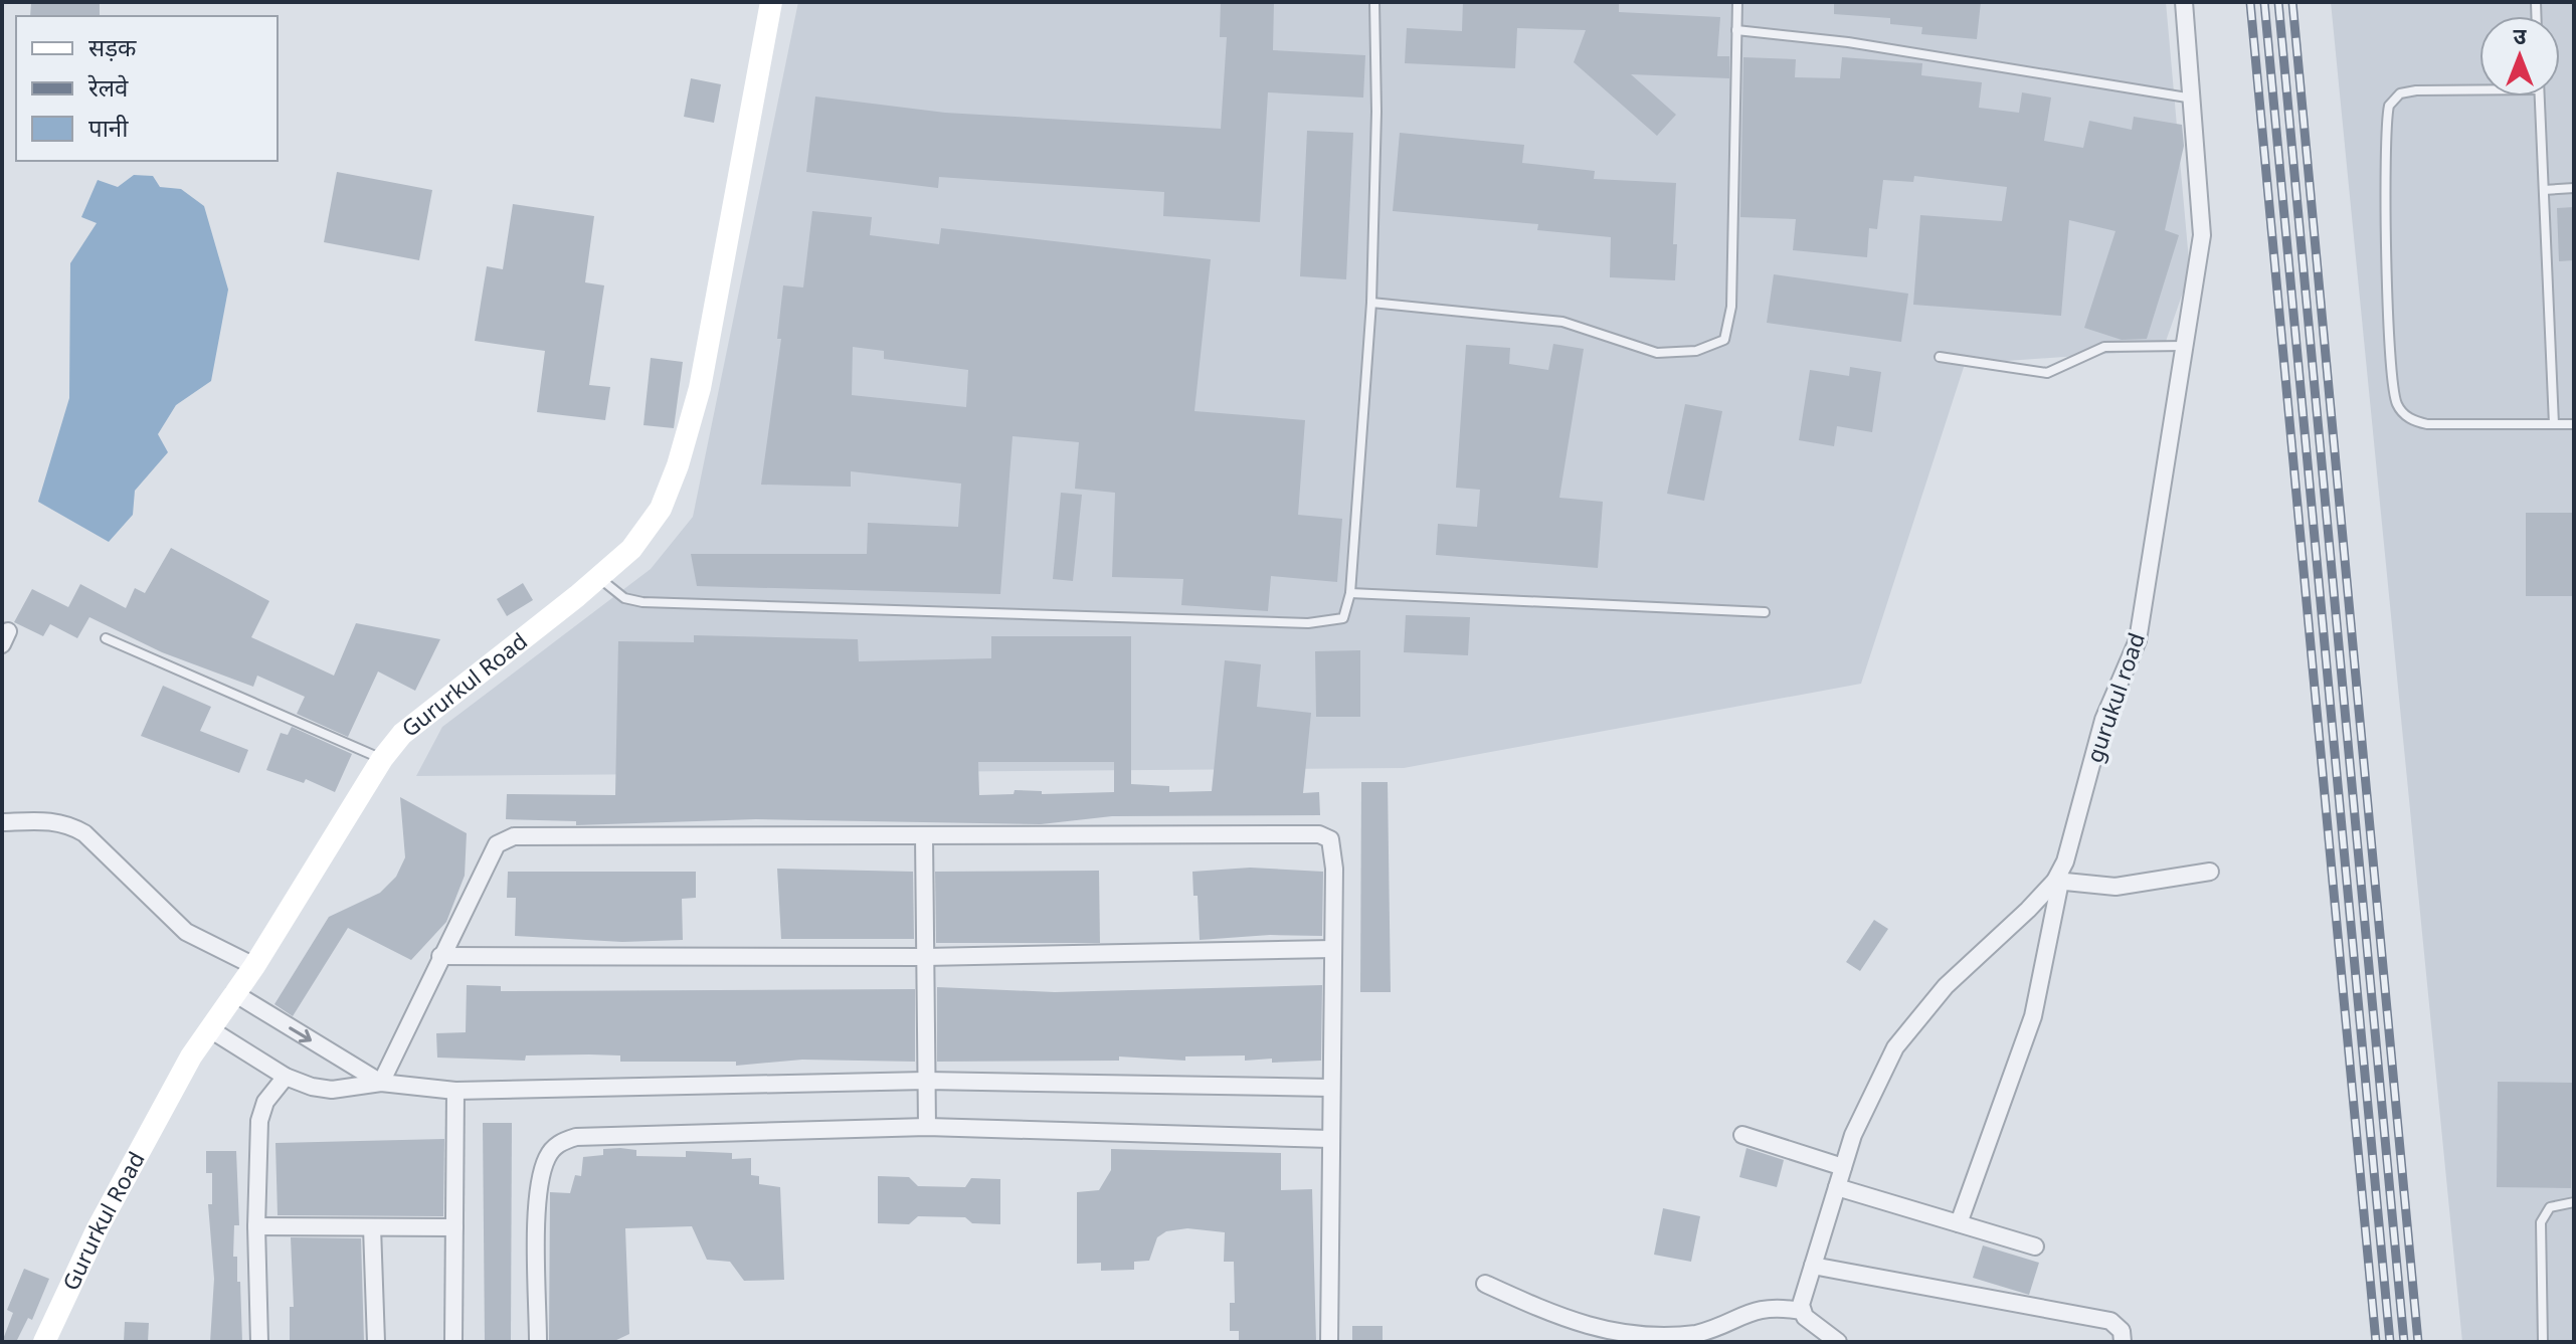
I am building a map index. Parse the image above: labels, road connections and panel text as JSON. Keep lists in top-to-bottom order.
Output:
{
  "streets": {
    "street": ["Gururkul Road", "gurukul road"]
  },
  "legend": ["सड़क", "रेलवे", "पानी"],
  "north": "top"
}
